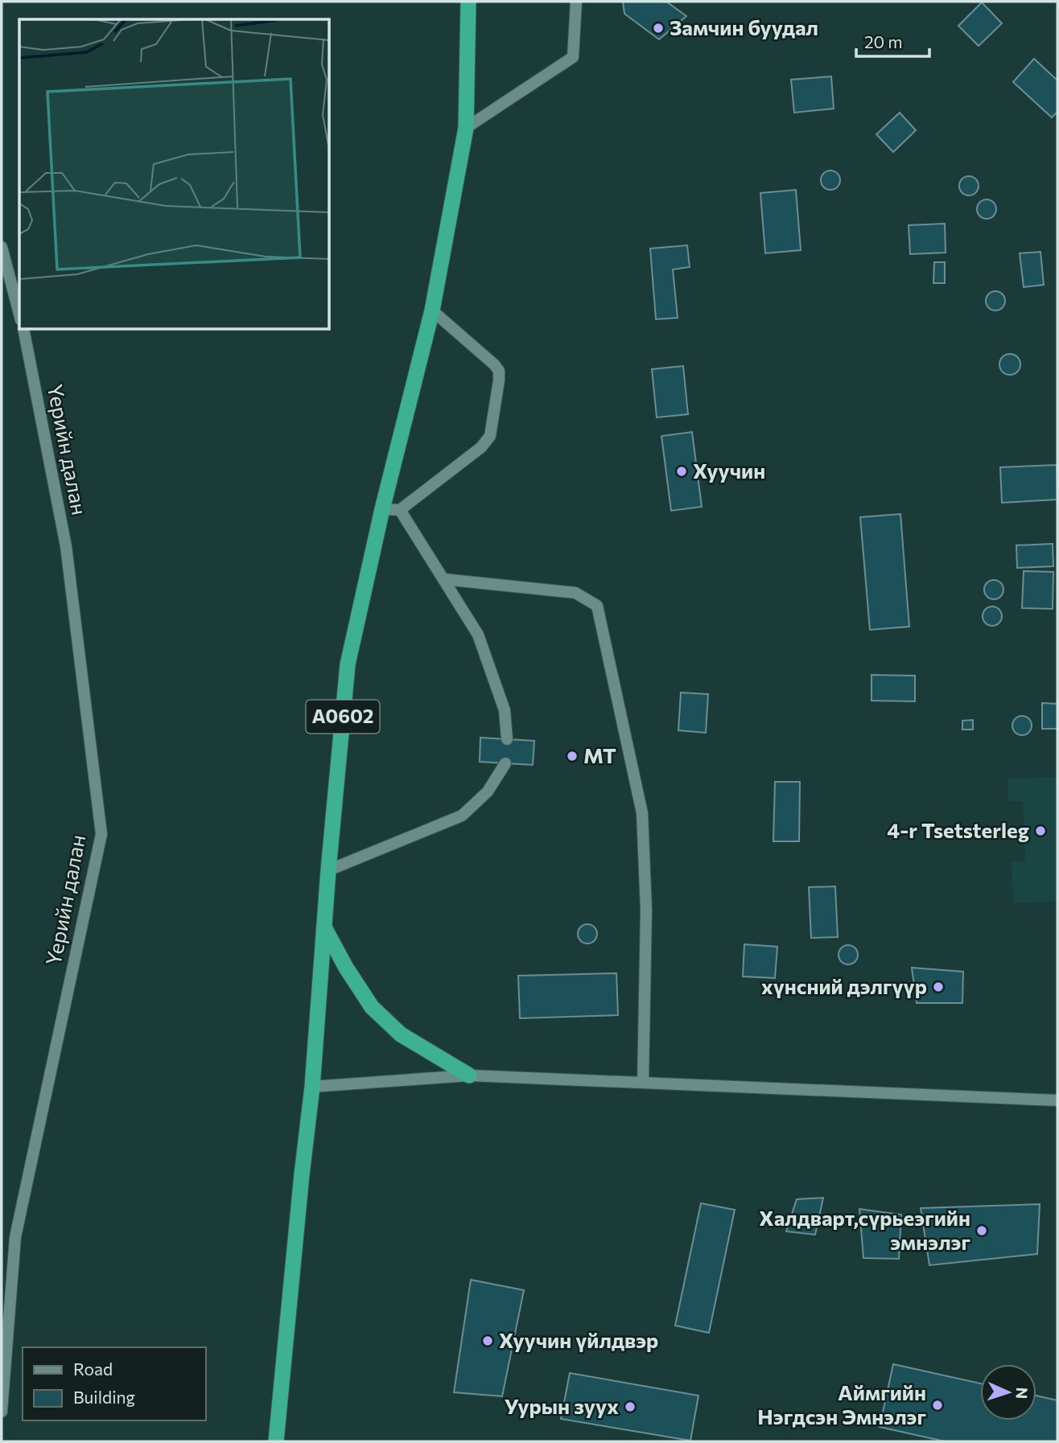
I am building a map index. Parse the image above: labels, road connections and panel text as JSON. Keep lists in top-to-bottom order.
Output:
{
  "streets": {
    "highway": ["A0602"],
    "street": ["Үерийн далан"]
  },
  "places": [
    "Замчин буудал",
    "Хуучин",
    "MT",
    "4-r Tsetsterleg",
    "хүнсний дэлгүүр",
    "Халдварт,сүрьеэгийн эмнэлэг",
    "Хуучин үйлдвэр",
    "Аймгийн Нэгдсэн Эмнэлэг",
    "Уурын зуух"
  ],
  "legend": ["Road", "Building"],
  "scale_bar": "20 m",
  "north": "right"
}
